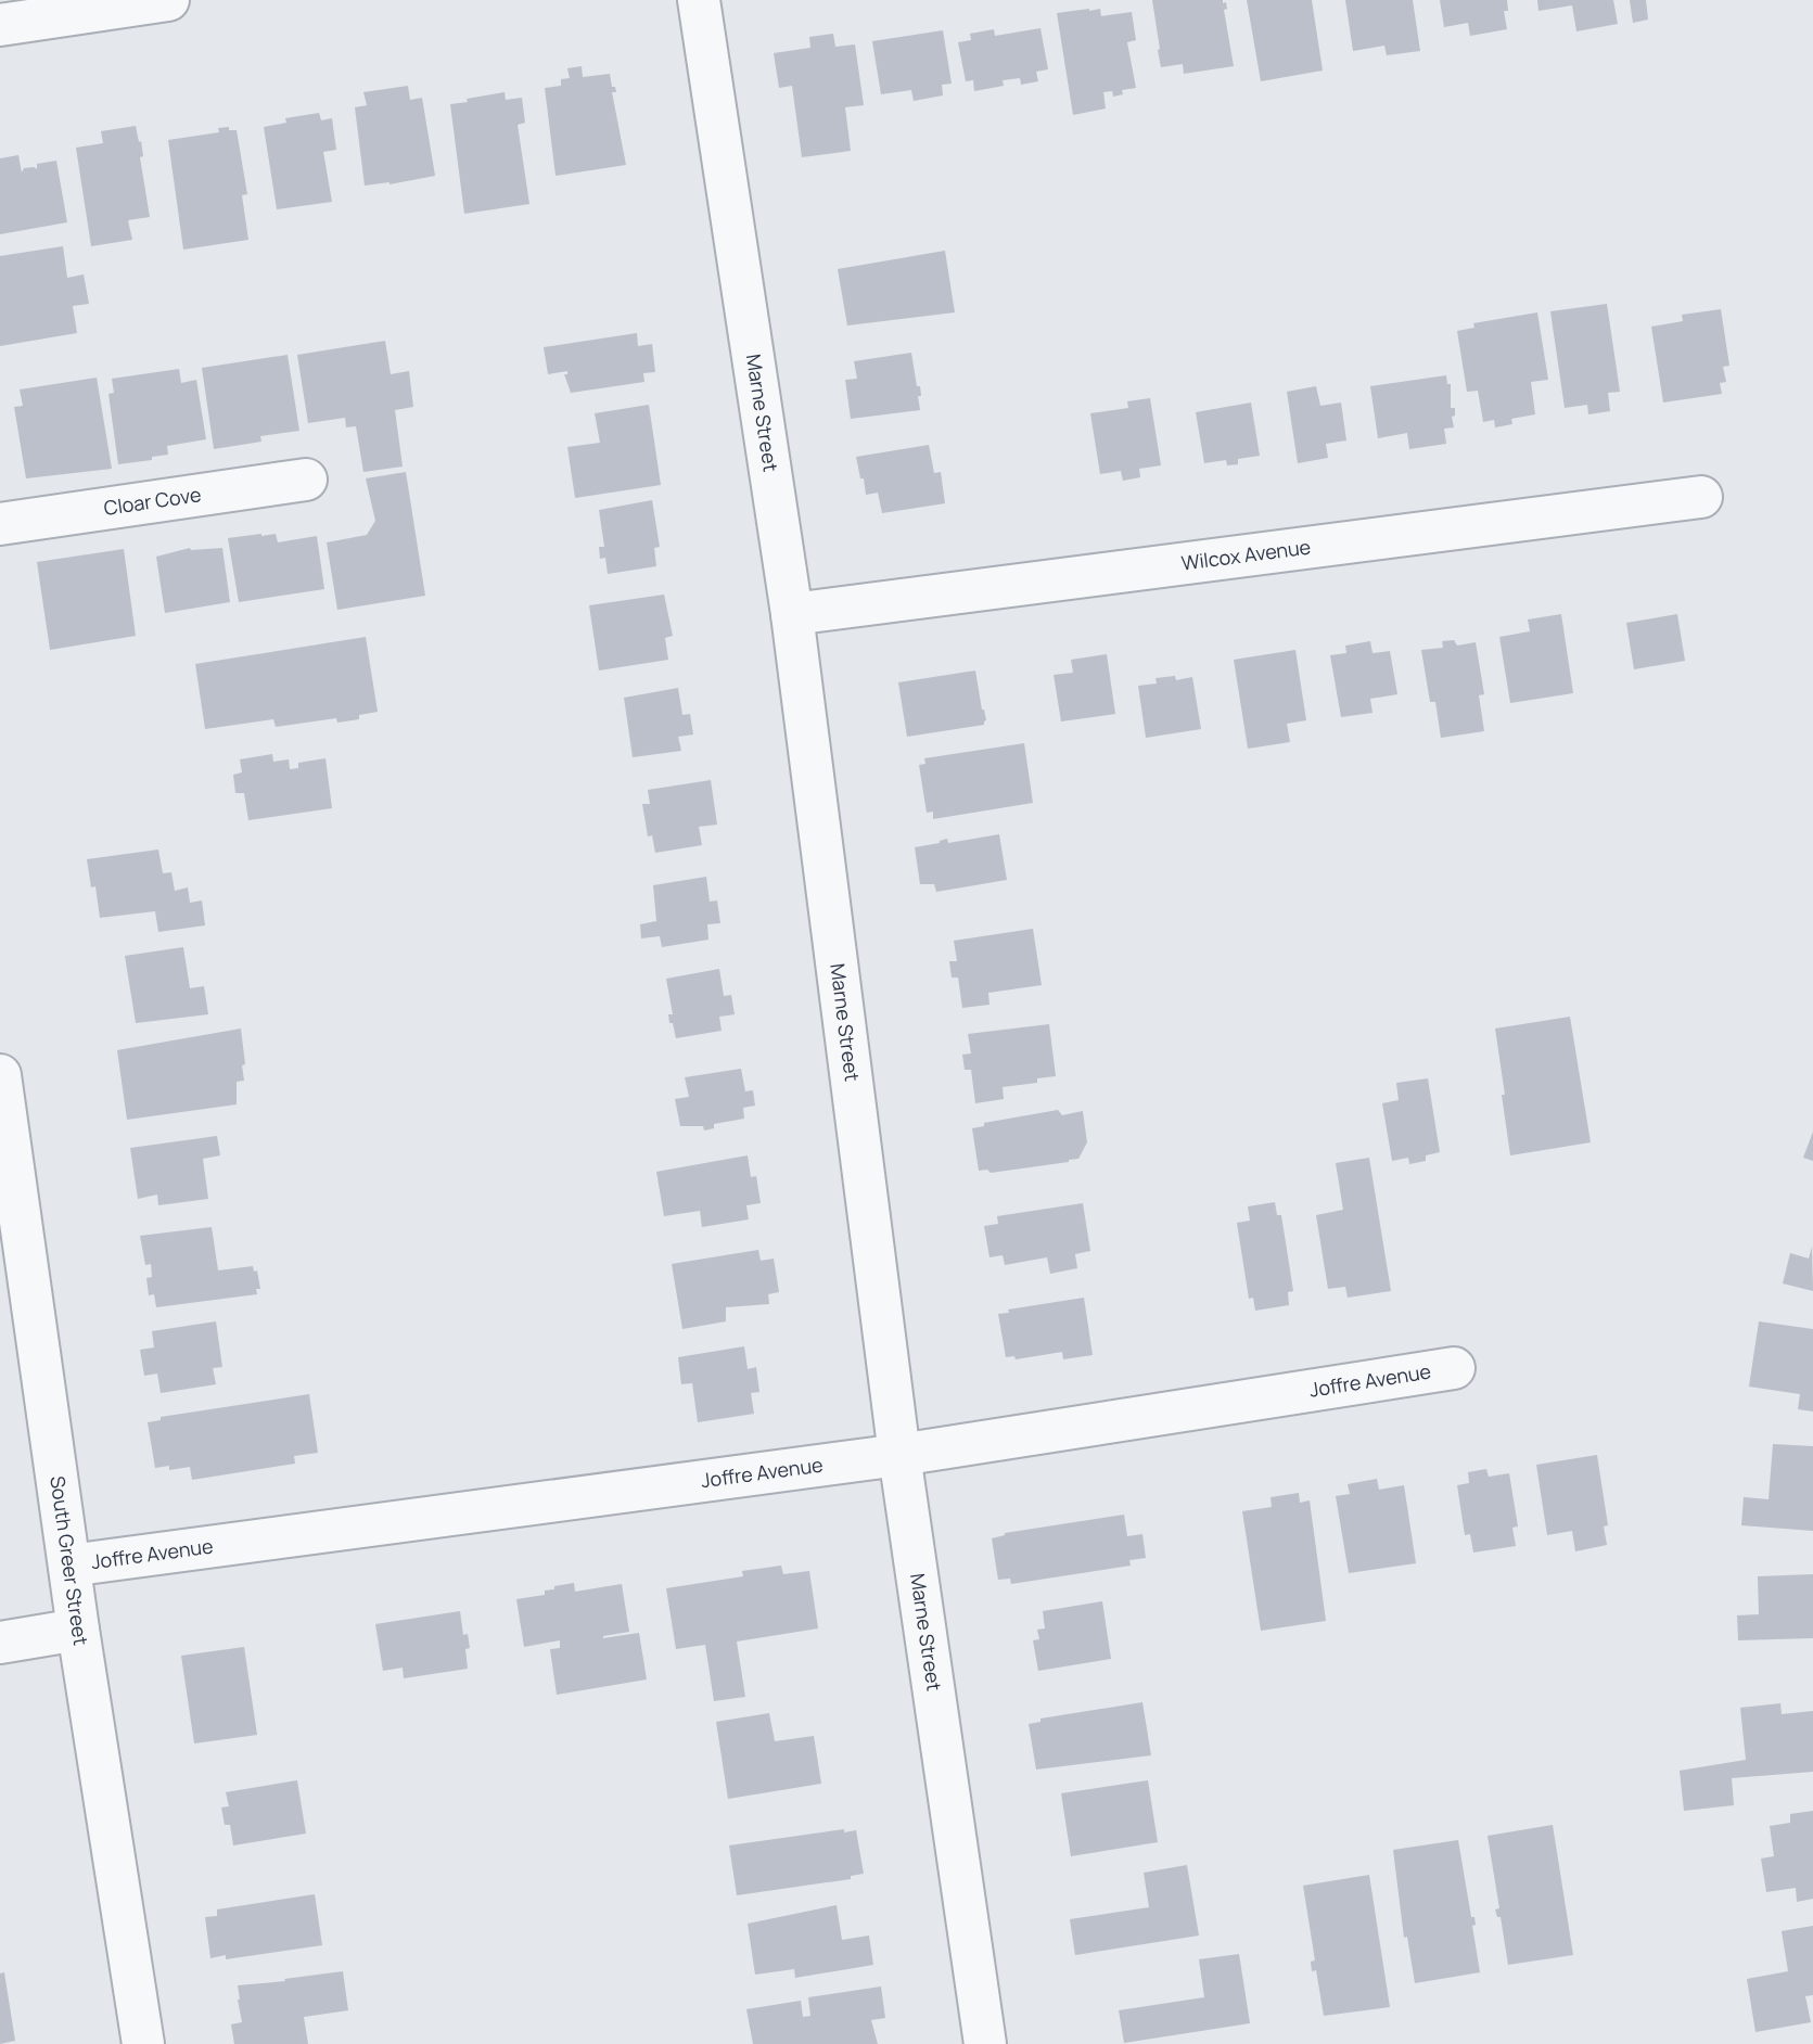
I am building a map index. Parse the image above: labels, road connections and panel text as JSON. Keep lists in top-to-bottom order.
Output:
{
  "streets": {
    "street": [
      "Marne Street",
      "Cloar Cove",
      "Wilcox Avenue",
      "Joffre Avenue",
      "South Greer Street"
    ]
  },
  "crossings": [
    ["Marne Street", "Wilcox Avenue"],
    ["Marne Street", "Joffre Avenue"],
    ["Joffre Avenue", "South Greer Street"]
  ]
}
